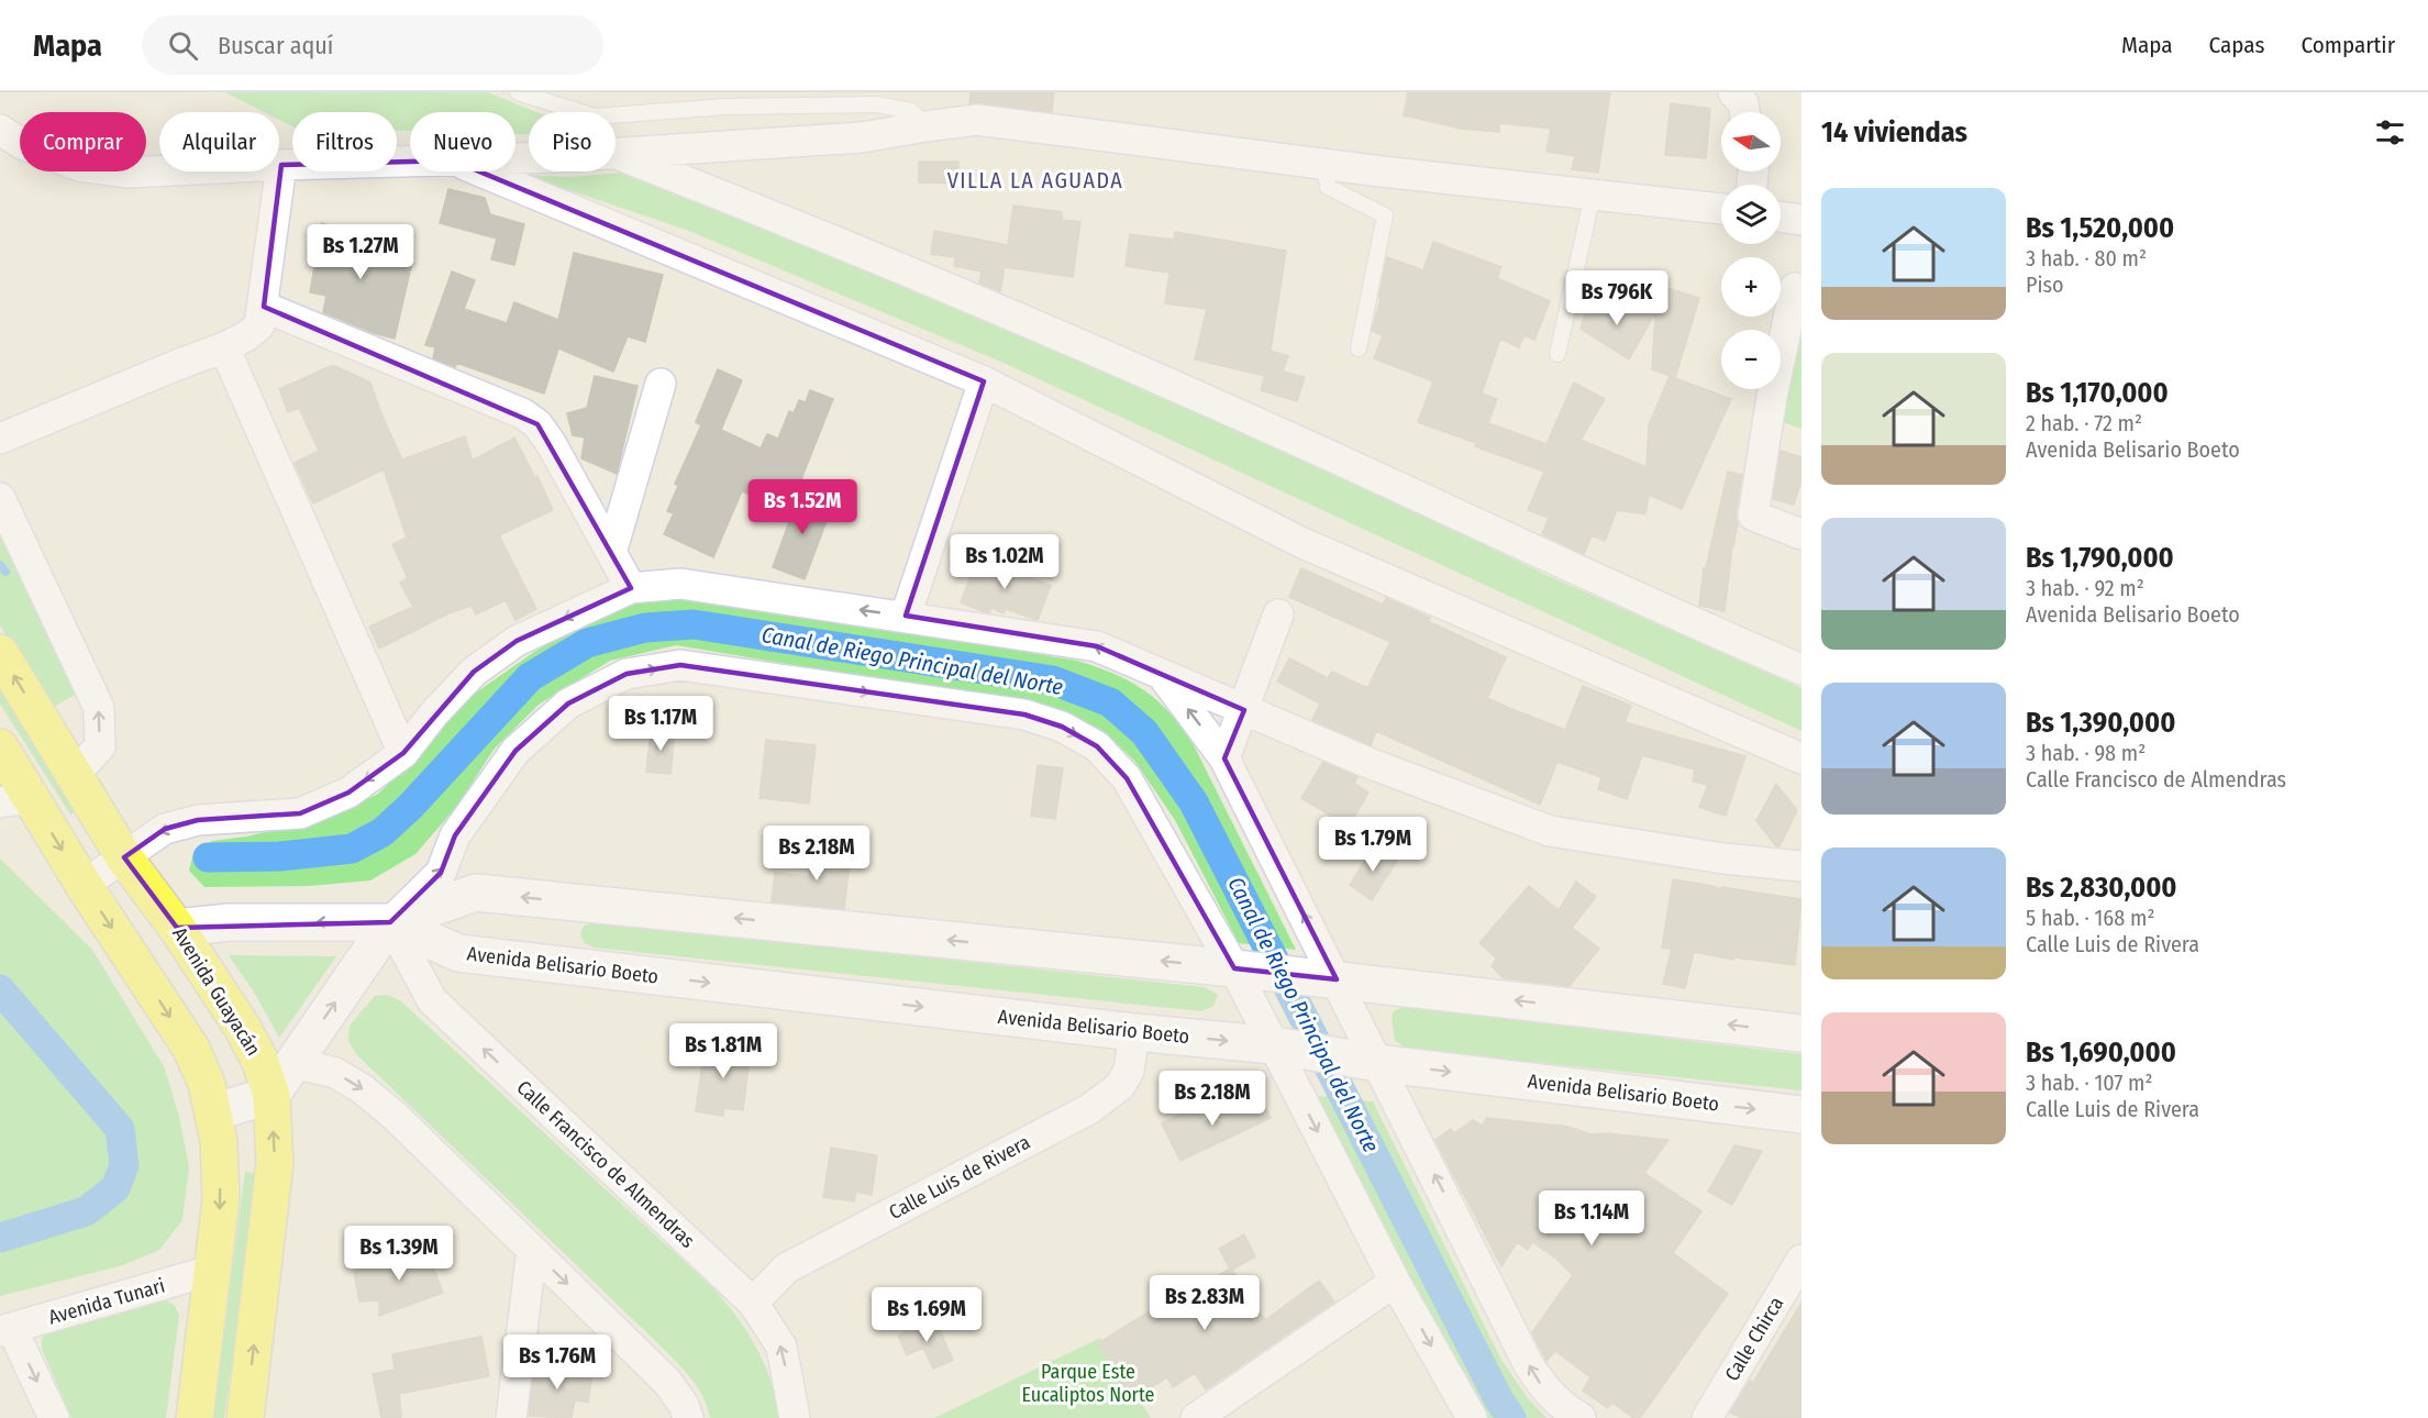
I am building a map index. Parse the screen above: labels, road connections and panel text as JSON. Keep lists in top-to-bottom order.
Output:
{
  "streets": {
    "main road": ["Avenida Guayacán"],
    "street": [
      "Avenida Belisario Boeto",
      "Calle Francisco de Almendras",
      "Calle Luis de Rivera",
      "Avenida Tunari",
      "Calle Chirca"
    ]
  },
  "crossings": [
    ["Avenida Belisario Boeto", "Avenida Guayacán"],
    ["Avenida Belisario Boeto", "Calle Francisco de Almendras"],
    ["Avenida Belisario Boeto", "Calle Luis de Rivera"],
    ["Calle Francisco de Almendras", "Calle Luis de Rivera"]
  ],
  "districts": ["VILLA LA AGUADA"],
  "water": ["Canal de Riego Principal del Norte"],
  "parks": ["Parque Este Eucaliptos Norte"],
  "north": "left",
  "page": {
    "header": "Mapa",
    "search": "Buscar aquí",
    "nav": ["Mapa", "Capas", "Compartir"],
    "heading": "14 viviendas",
    "map_buttons": ["+", "−"],
    "chip": [
      "Comprar",
      "Alquilar",
      "Filtros",
      "Nuevo",
      "Piso"
    ],
    "list": [
      {
        "name": "Bs 1,520,000",
        "note": "3 hab. · 80 m² · Piso"
      },
      {
        "name": "Bs 1,170,000",
        "note": "2 hab. · 72 m² · Avenida Belisario Boeto"
      },
      {
        "name": "Bs 1,790,000",
        "note": "3 hab. · 92 m² · Avenida Belisario Boeto"
      },
      {
        "name": "Bs 1,390,000",
        "note": "3 hab. · 98 m² · Calle Francisco de Almendras"
      },
      {
        "name": "Bs 2,830,000",
        "note": "5 hab. · 168 m² · Calle Luis de Rivera"
      },
      {
        "name": "Bs 1,690,000",
        "note": "3 hab. · 107 m² · Calle Luis de Rivera"
      }
    ],
    "price": [
      "Bs 1.27M",
      "Bs 796K",
      "Bs 1.52M",
      "Bs 1.02M",
      "Bs 1.17M",
      "Bs 1.79M",
      "Bs 2.18M",
      "Bs 1.81M",
      "Bs 2.18M",
      "Bs 1.14M",
      "Bs 1.39M",
      "Bs 2.83M",
      "Bs 1.69M",
      "Bs 1.76M"
    ]
  }
}
